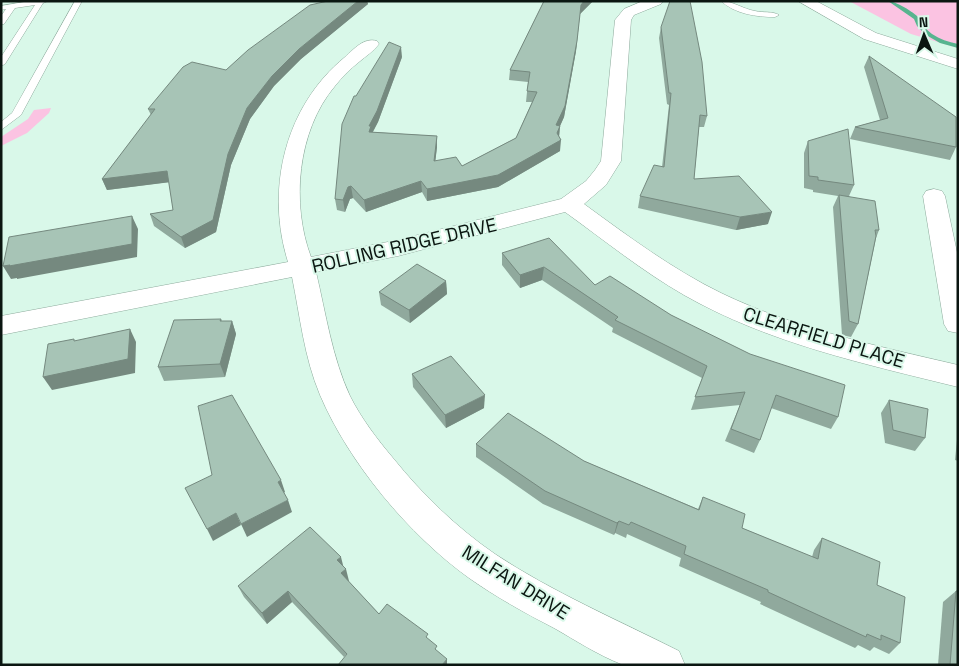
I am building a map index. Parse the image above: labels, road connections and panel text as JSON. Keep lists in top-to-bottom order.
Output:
{
  "streets": {
    "street": ["ROLLING RIDGE DRIVE", "CLEARFIELD PLACE", "MILFAN DRIVE"]
  },
  "crossings": [
    ["ROLLING RIDGE DRIVE", "CLEARFIELD PLACE"],
    ["ROLLING RIDGE DRIVE", "MILFAN DRIVE"]
  ],
  "north": "top"
}
